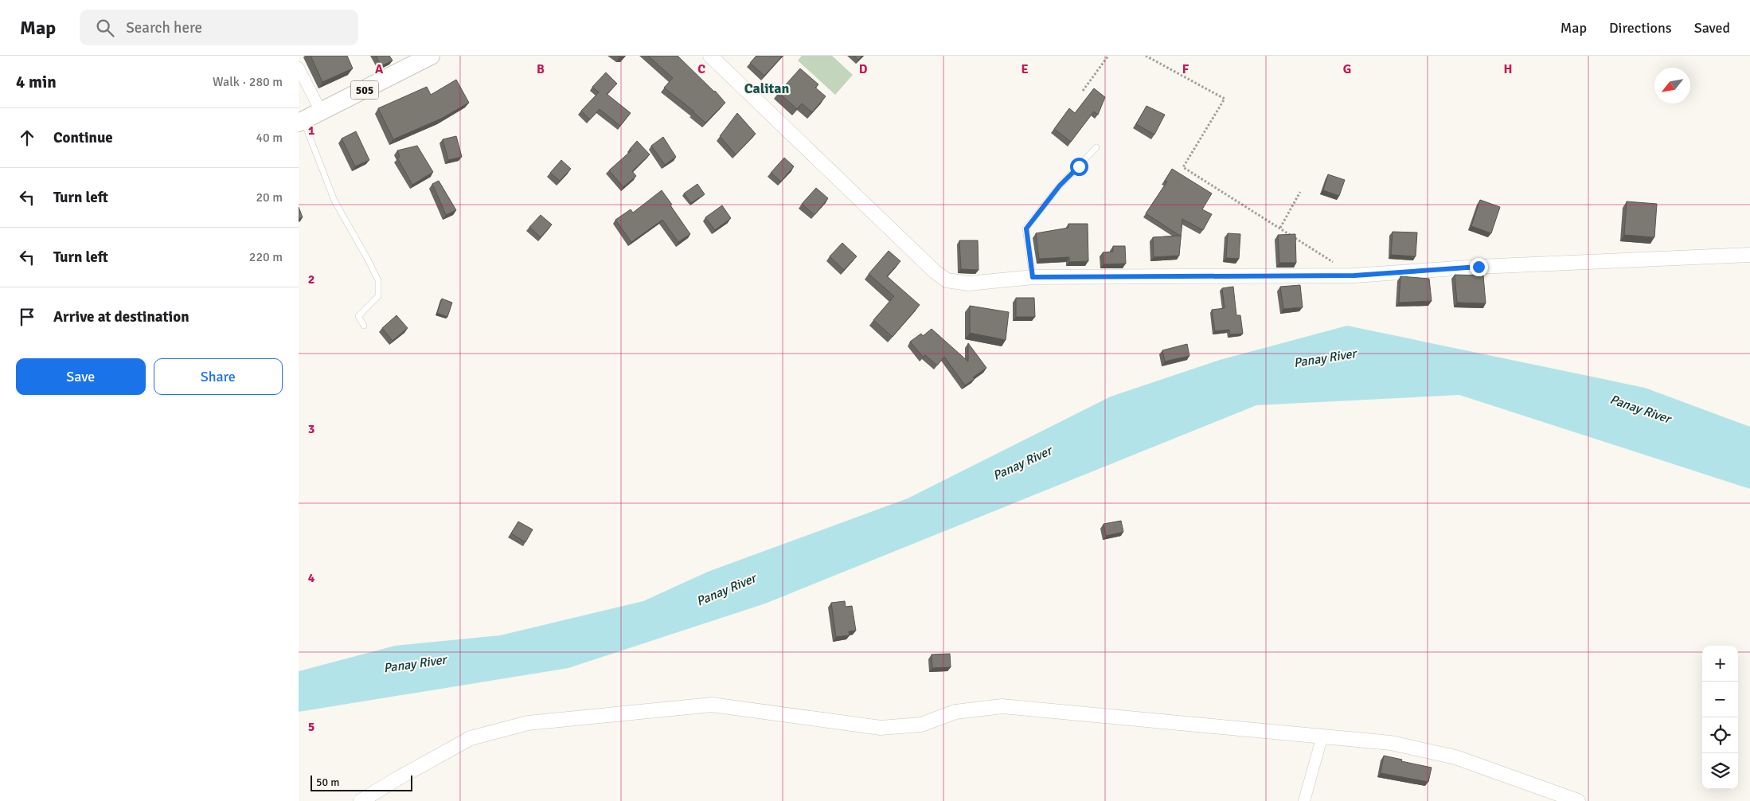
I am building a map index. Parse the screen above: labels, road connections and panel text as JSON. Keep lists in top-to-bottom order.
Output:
{
  "streets": {
    "main road": ["505"]
  },
  "districts": ["Calitan"],
  "water": ["Panay River"],
  "scale_bar": "50 m",
  "north": "bottom left",
  "page": {
    "header": "Map",
    "search": "Search here",
    "nav": ["Map", "Directions", "Saved"],
    "heading": ["4 min", "Walk · 280 m"],
    "list": [
      ["Continue", "40 m"],
      ["Turn left", "20 m"],
      ["Turn left", "220 m"],
      "Arrive at destination"
    ],
    "buttons": ["Save", "Share"],
    "map_buttons": ["+", "−"],
    "scale": "50 m"
  },
  "grid": {
    "columns": [
      "A",
      "B",
      "C",
      "D",
      "E",
      "F",
      "G",
      "H"
    ],
    "rows": [
      "1",
      "2",
      "3",
      "4",
      "5"
    ]
  }
}
